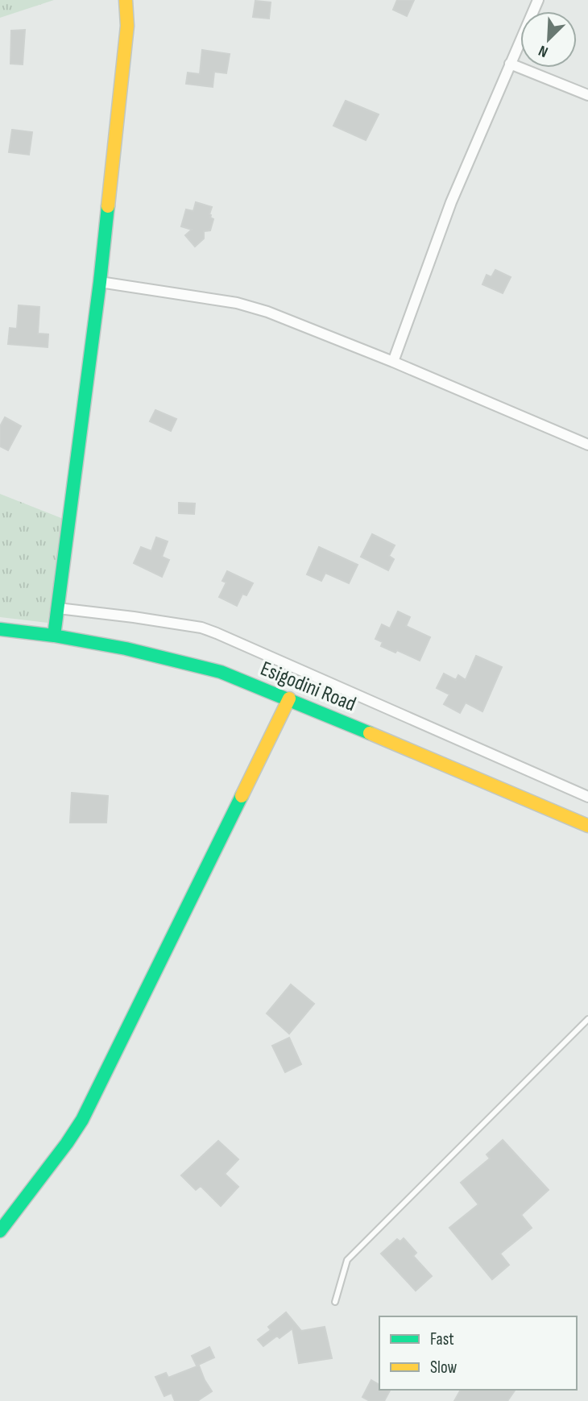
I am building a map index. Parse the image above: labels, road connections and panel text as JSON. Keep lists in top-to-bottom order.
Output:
{
  "streets": {
    "street": ["Esigodini Road"]
  },
  "legend": ["Fast", "Slow"],
  "north": "bottom left"
}
